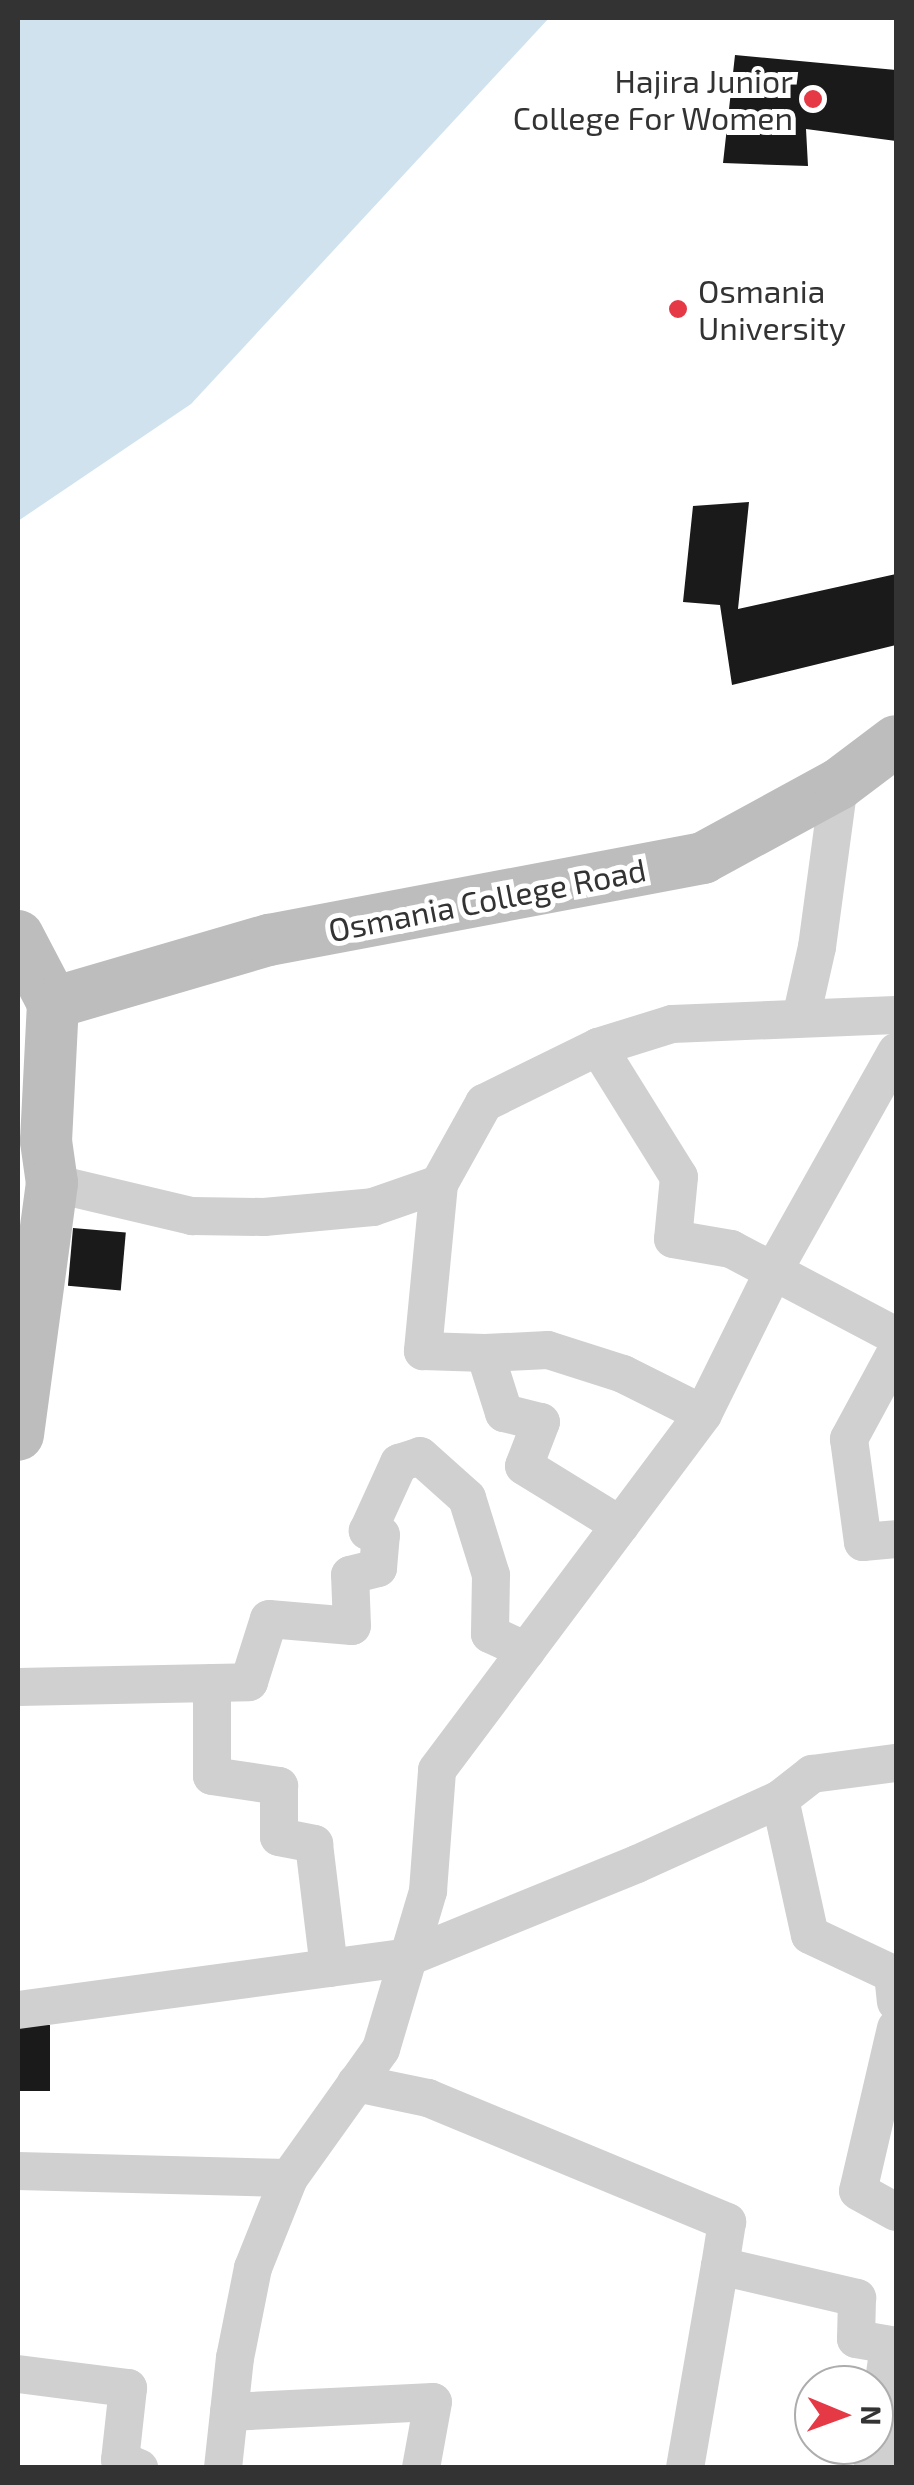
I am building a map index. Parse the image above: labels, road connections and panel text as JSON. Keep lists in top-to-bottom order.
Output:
{
  "streets": {
    "street": ["Osmania College Road"]
  },
  "places": ["Hajira Junior College For Women", "Osmania University"],
  "north": "right"
}
